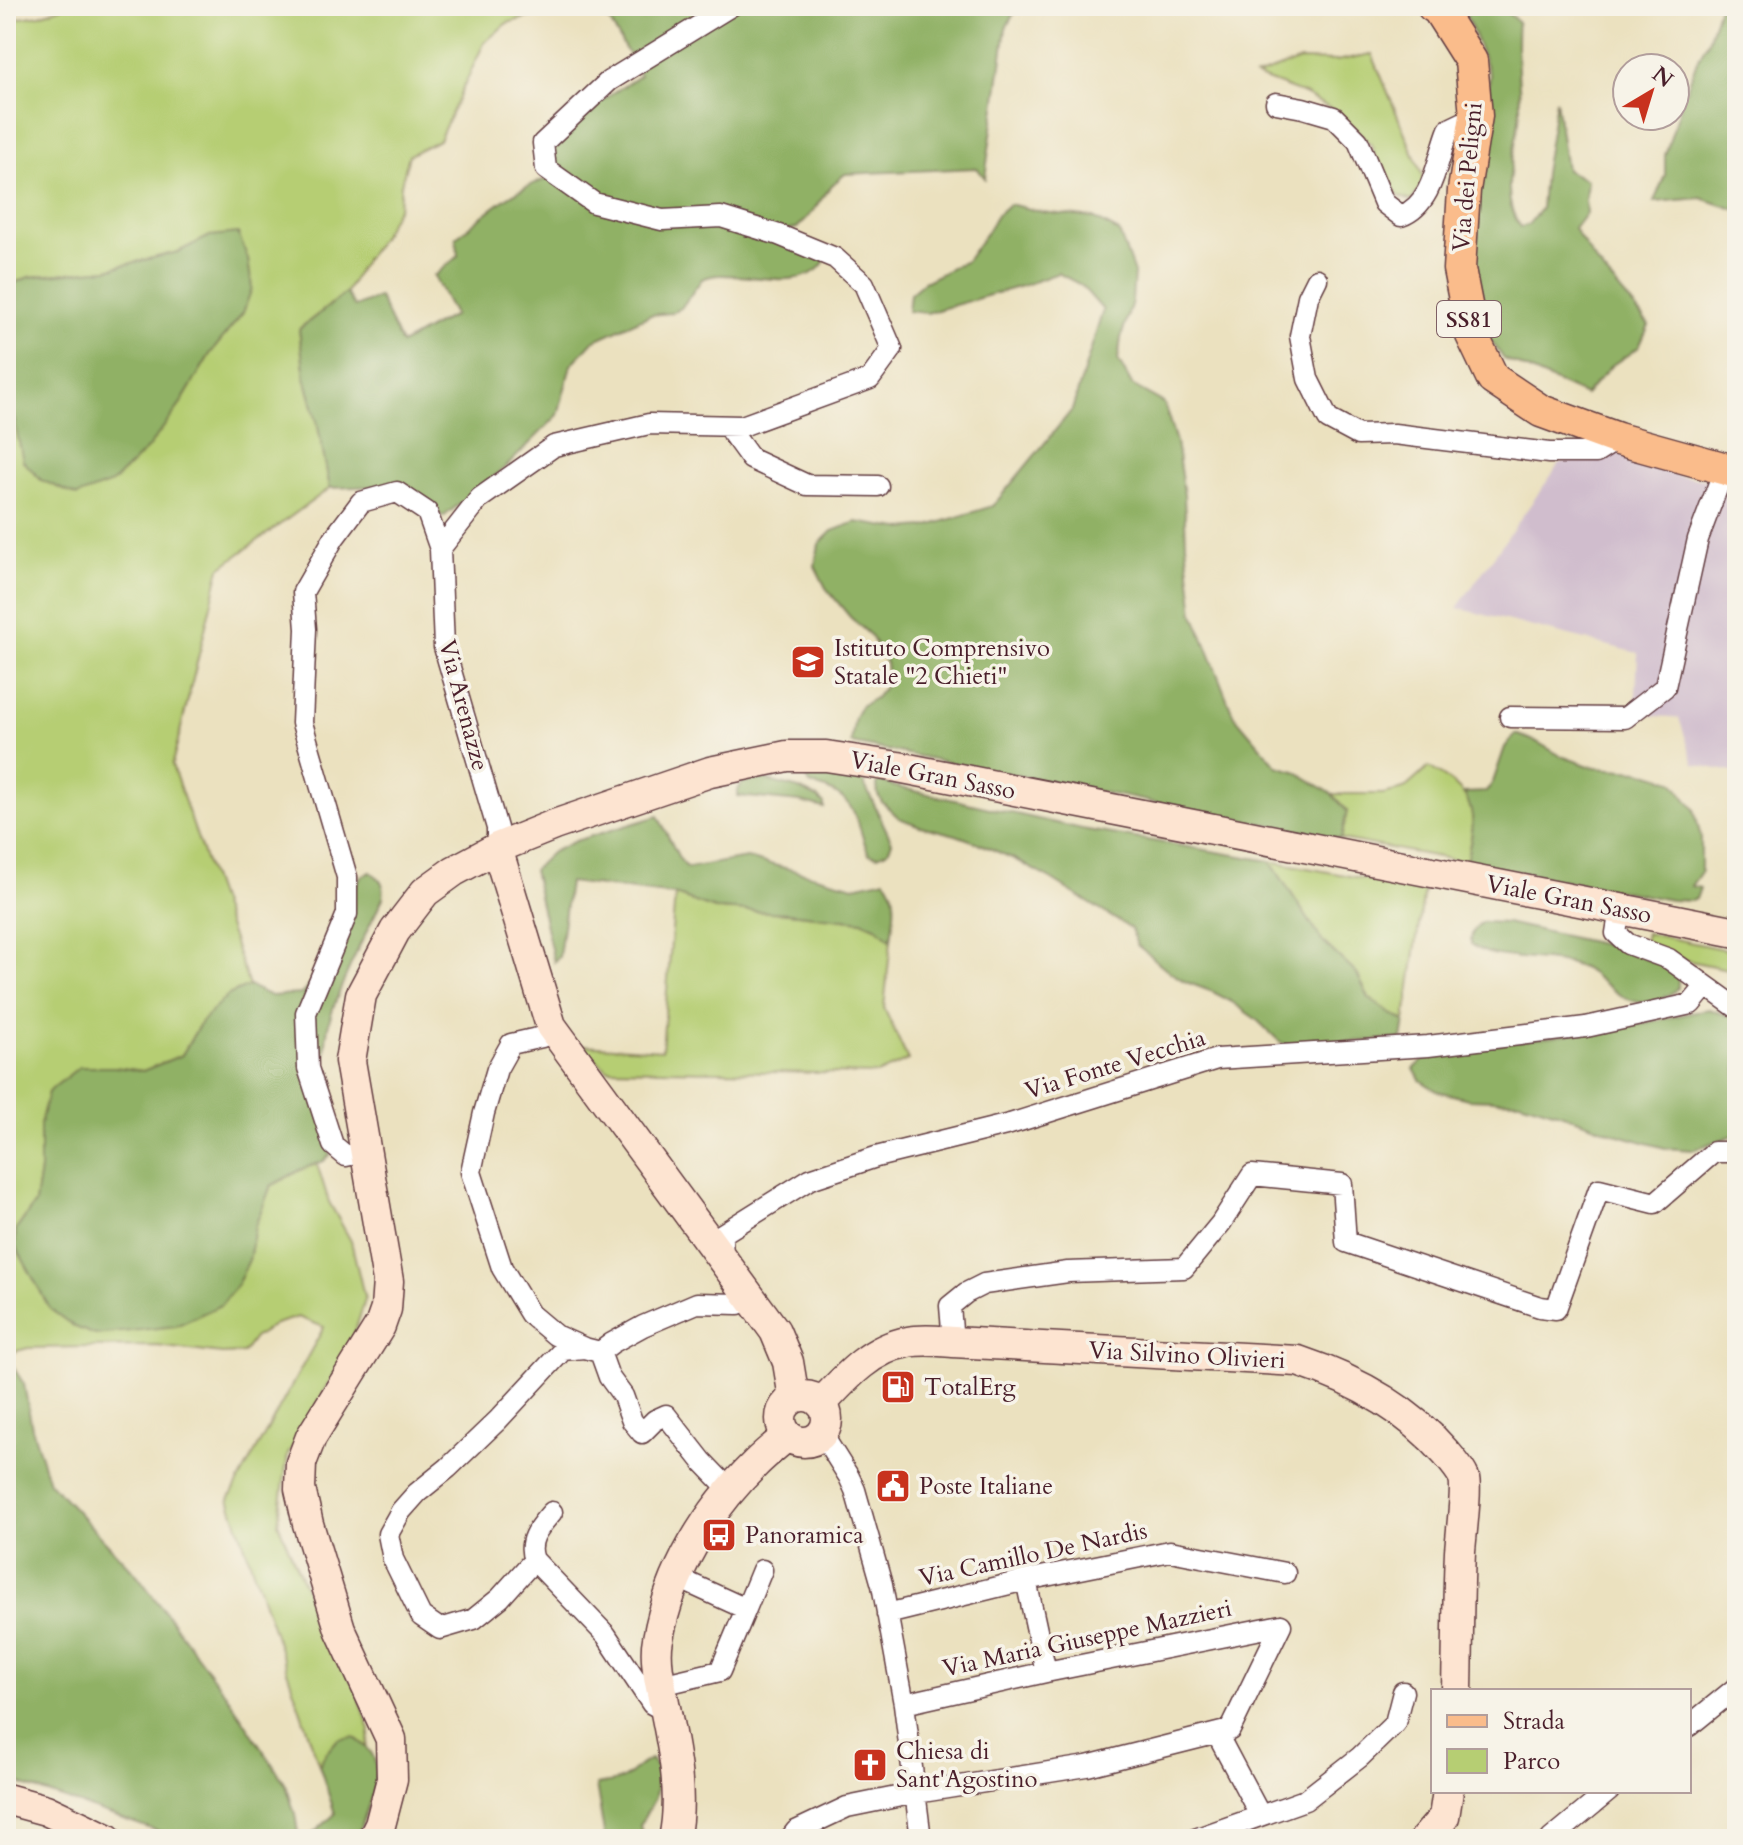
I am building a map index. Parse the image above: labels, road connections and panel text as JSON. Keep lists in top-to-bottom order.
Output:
{
  "streets": {
    "main road": [
      "Via dei Peligni",
      "SS81",
      "Via Arenazze",
      "Viale Gran Sasso",
      "Via Silvino Olivieri"
    ],
    "street": ["Via Fonte Vecchia", "Via Camillo De Nardis", "Via Maria Giuseppe Mazzieri"]
  },
  "crossings": [
    ["Via Arenazze", "Viale Gran Sasso"],
    ["Via Arenazze", "Via Fonte Vecchia"],
    ["Via Arenazze", "Via Silvino Olivieri"]
  ],
  "places": {
    "school or university": ["Istituto Comprensivo Statale \"2 Chieti\""],
    "fuel station": ["TotalErg"],
    "public building": ["Poste Italiane"],
    "bus stop": ["Panoramica"],
    "church": ["Chiesa di Sant'Agostino"]
  },
  "legend": ["Strada", "Parco"],
  "north": "top right"
}
